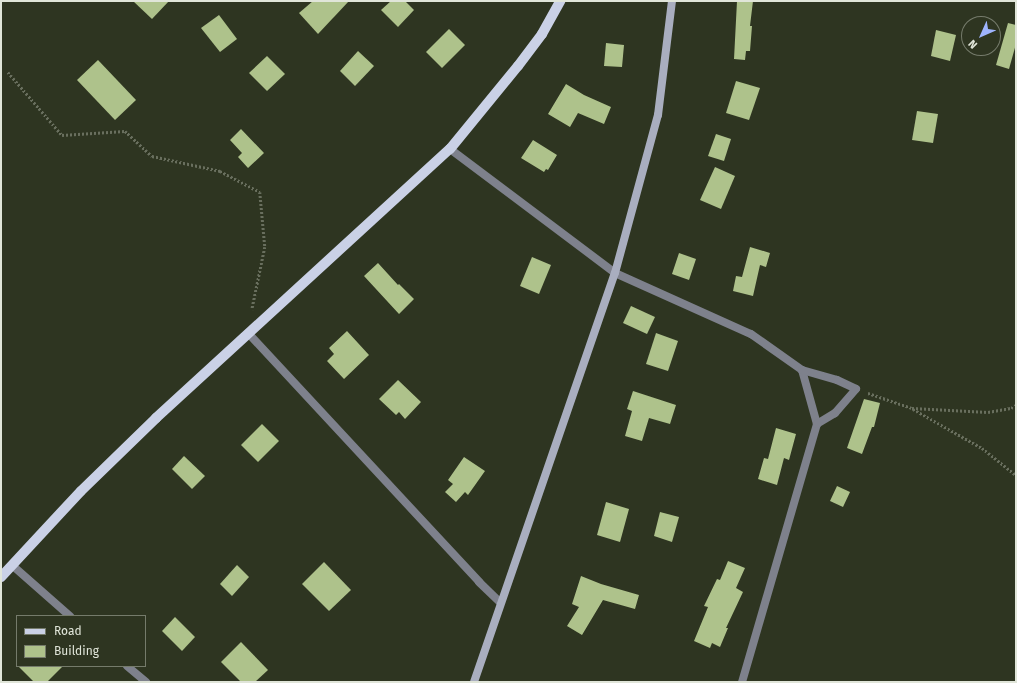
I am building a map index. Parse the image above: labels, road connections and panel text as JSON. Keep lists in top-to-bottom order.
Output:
{
  "legend": ["Road", "Building"],
  "north": "bottom left"
}
